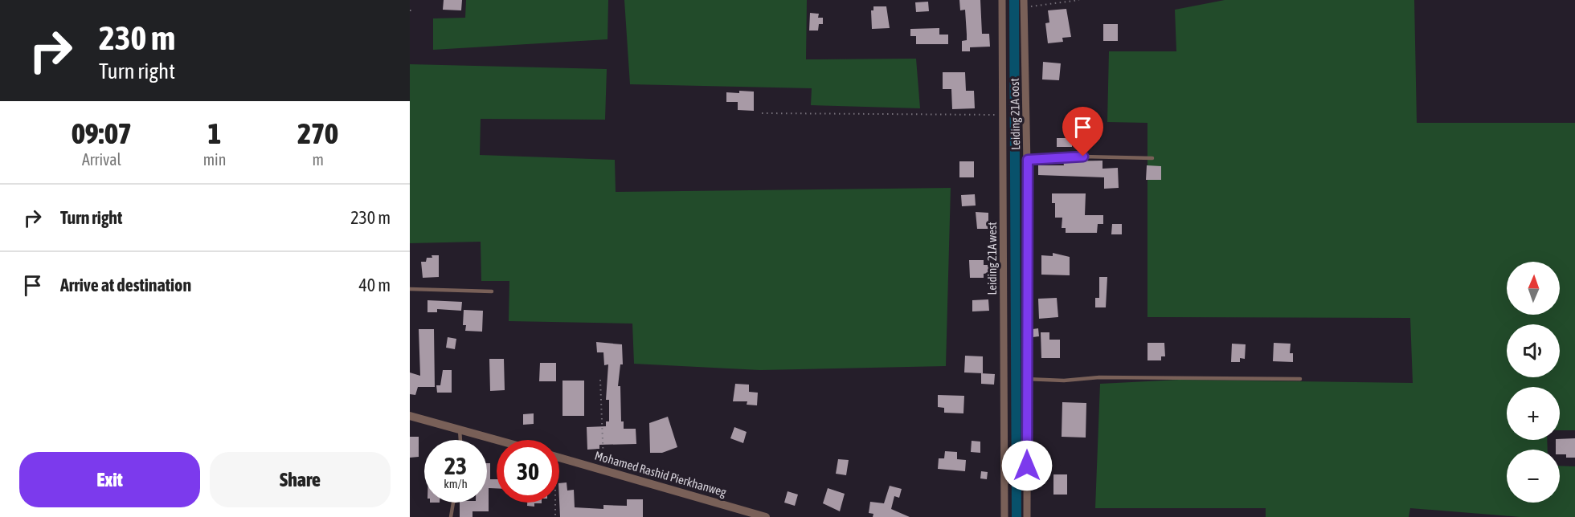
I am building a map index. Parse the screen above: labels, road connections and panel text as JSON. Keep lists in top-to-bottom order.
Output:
{
  "streets": {
    "street": ["Leiding 21A oost", "Leiding 21A west", "Mohamed Rashid Pierkhanweg"]
  },
  "north": "top",
  "page": {
    "turn": ["230 m", "Turn right"],
    "eta": [
      "09:07",
      "Arrival",
      "1",
      "min",
      "270",
      "m"
    ],
    "list": [
      {
        "name": "Turn right",
        "value": "230 m"
      },
      {
        "name": "Arrive at destination",
        "value": "40 m"
      }
    ],
    "map_buttons": ["+", "−"],
    "speed": "23 km/h",
    "limit": "30",
    "buttons": ["Exit", "Share"]
  }
}
